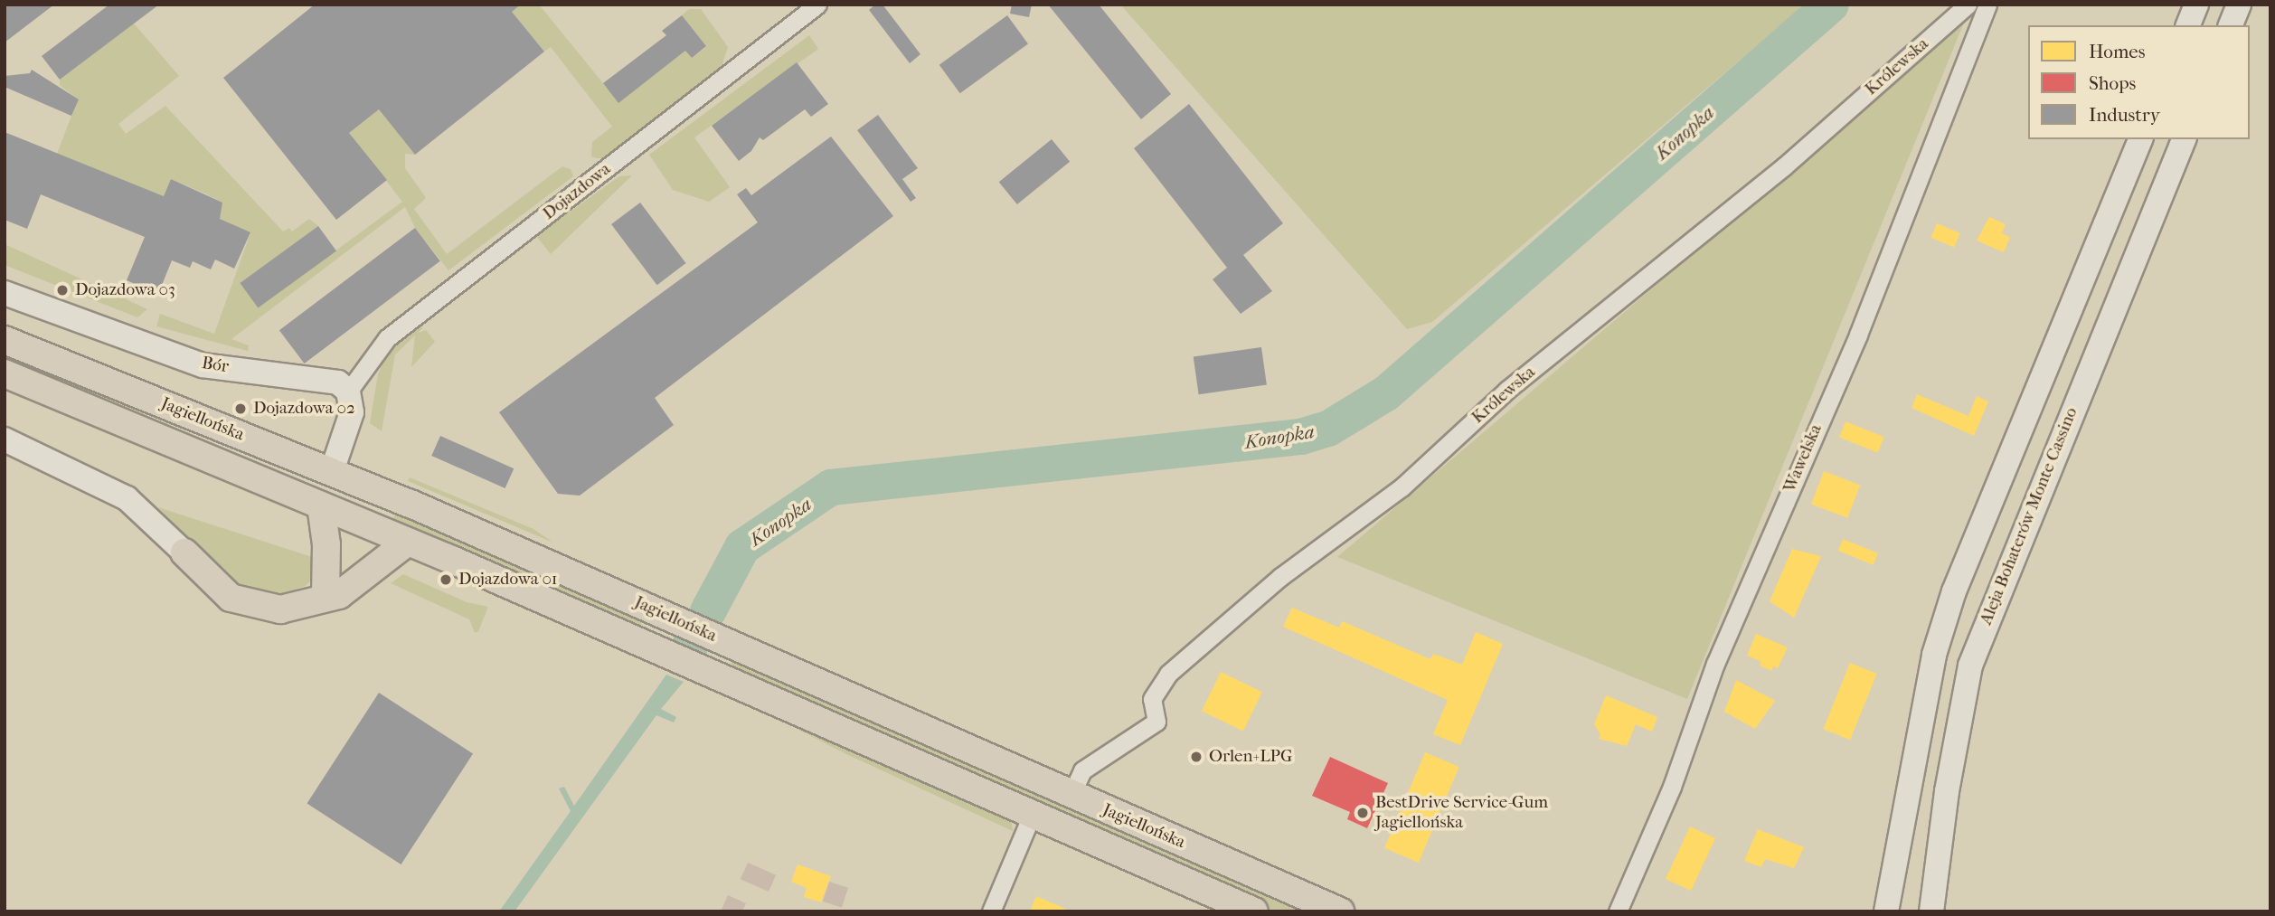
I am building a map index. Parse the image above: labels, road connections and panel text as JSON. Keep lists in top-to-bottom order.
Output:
{
  "streets": {
    "main road": ["Bór", "Jagiellońska", "Aleja Bohaterów Monte Cassino"],
    "street": ["Królewska", "Dojazdowa", "Wawelska"]
  },
  "crossings": [
    ["Królewska", "Jagiellońska"],
    ["Dojazdowa", "Bór"]
  ],
  "water": ["Konopka"],
  "places": [
    "Dojazdowa 03",
    "Dojazdowa 02",
    "Dojazdowa 01",
    "Orlen+LPG",
    "BestDrive Service-Gum Jagiellońska"
  ],
  "legend": ["Homes", "Shops", "Industry"]
}
